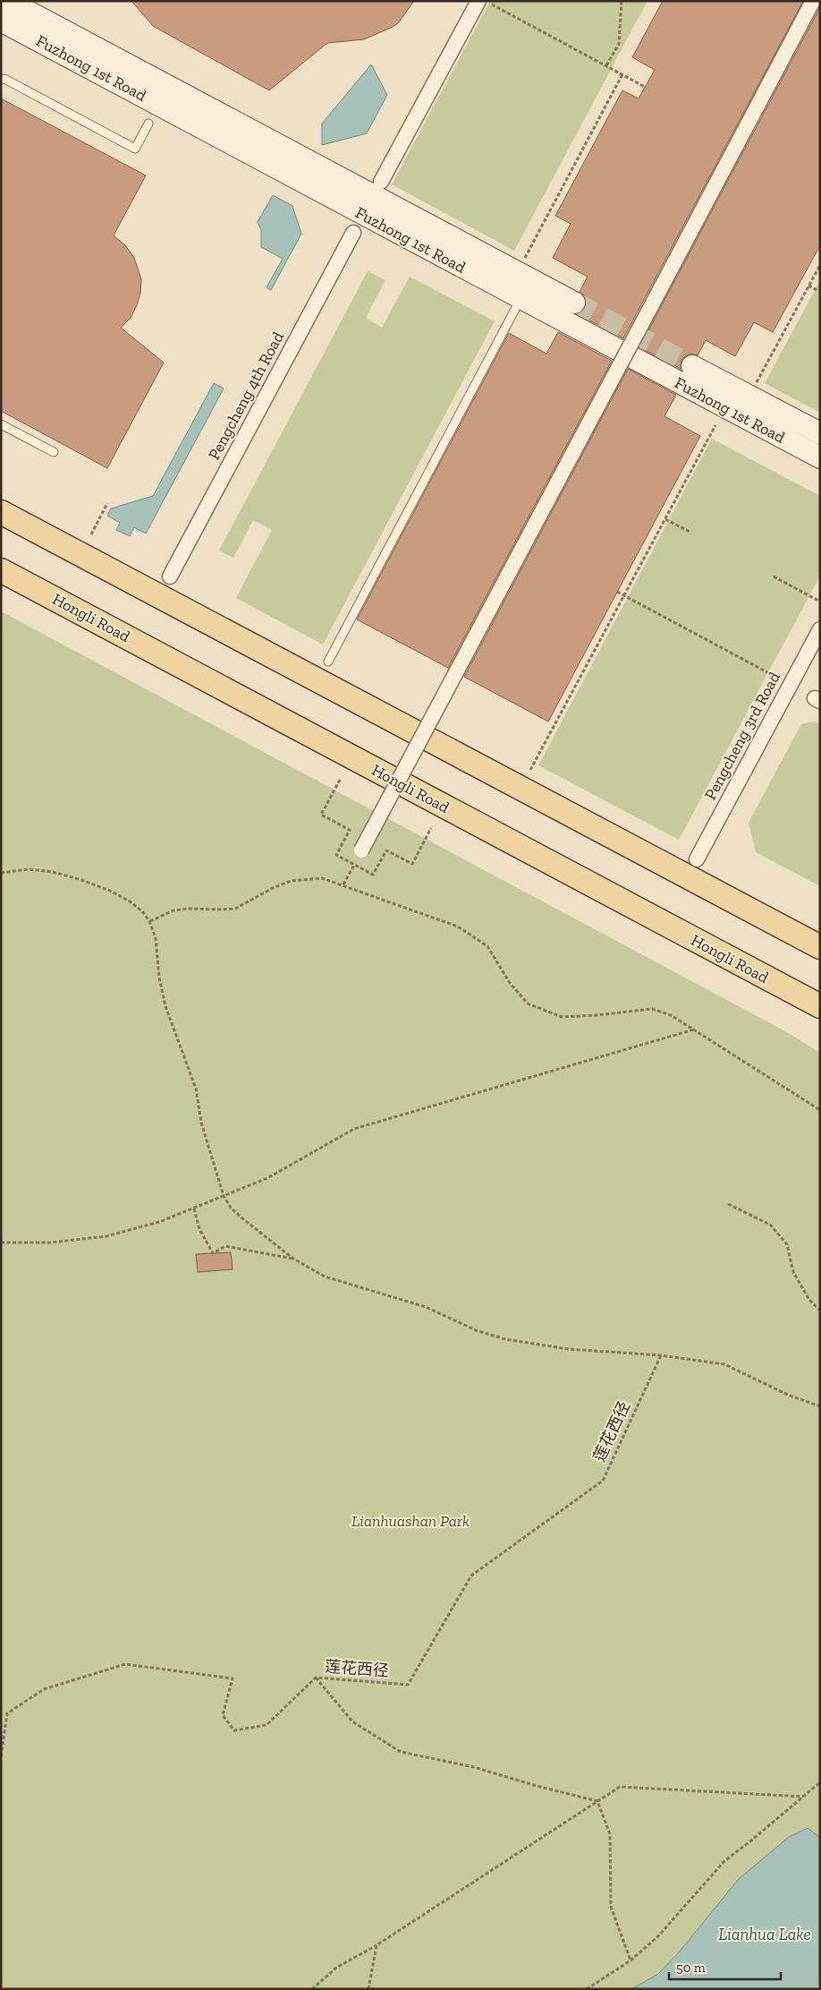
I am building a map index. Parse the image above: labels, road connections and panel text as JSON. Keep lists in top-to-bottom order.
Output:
{
  "streets": {
    "main road": ["Hongli Road"],
    "street": ["Fuzhong 1st Road", "Pengcheng 4th Road", "Pengcheng 3rd Road"],
    "path": ["莲花西径"]
  },
  "water": ["Lianhua Lake"],
  "parks": ["Lianhuashan Park"],
  "scale_bar": "50 m"
}
